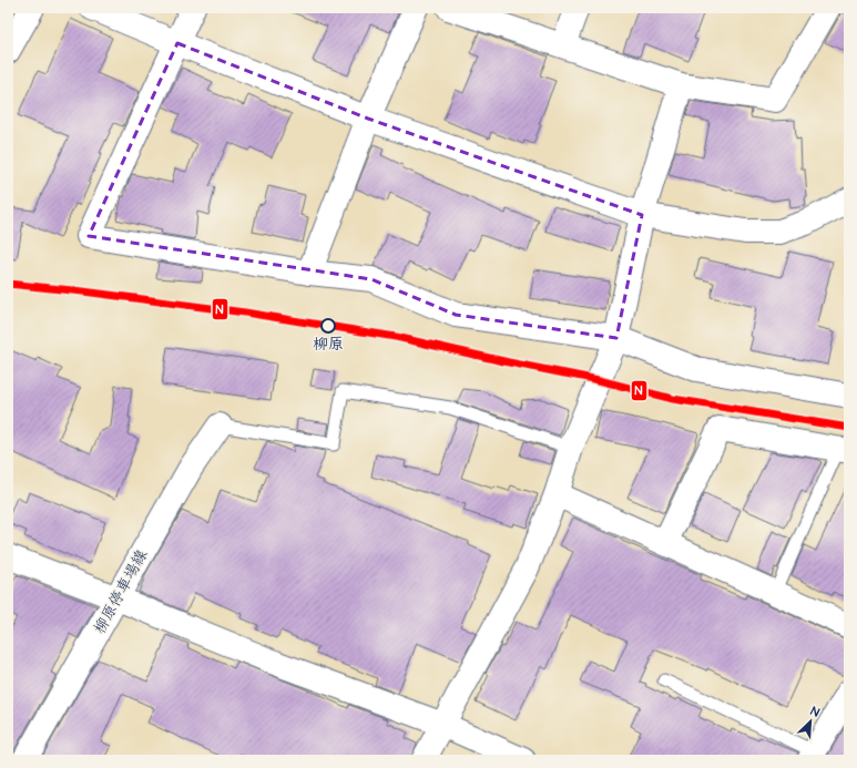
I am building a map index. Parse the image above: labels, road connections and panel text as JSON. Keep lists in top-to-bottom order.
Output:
{
  "streets": {
    "street": ["柳原停車場線"]
  },
  "places": ["柳原"],
  "lines": ["transit line N"],
  "north": "top right"
}
